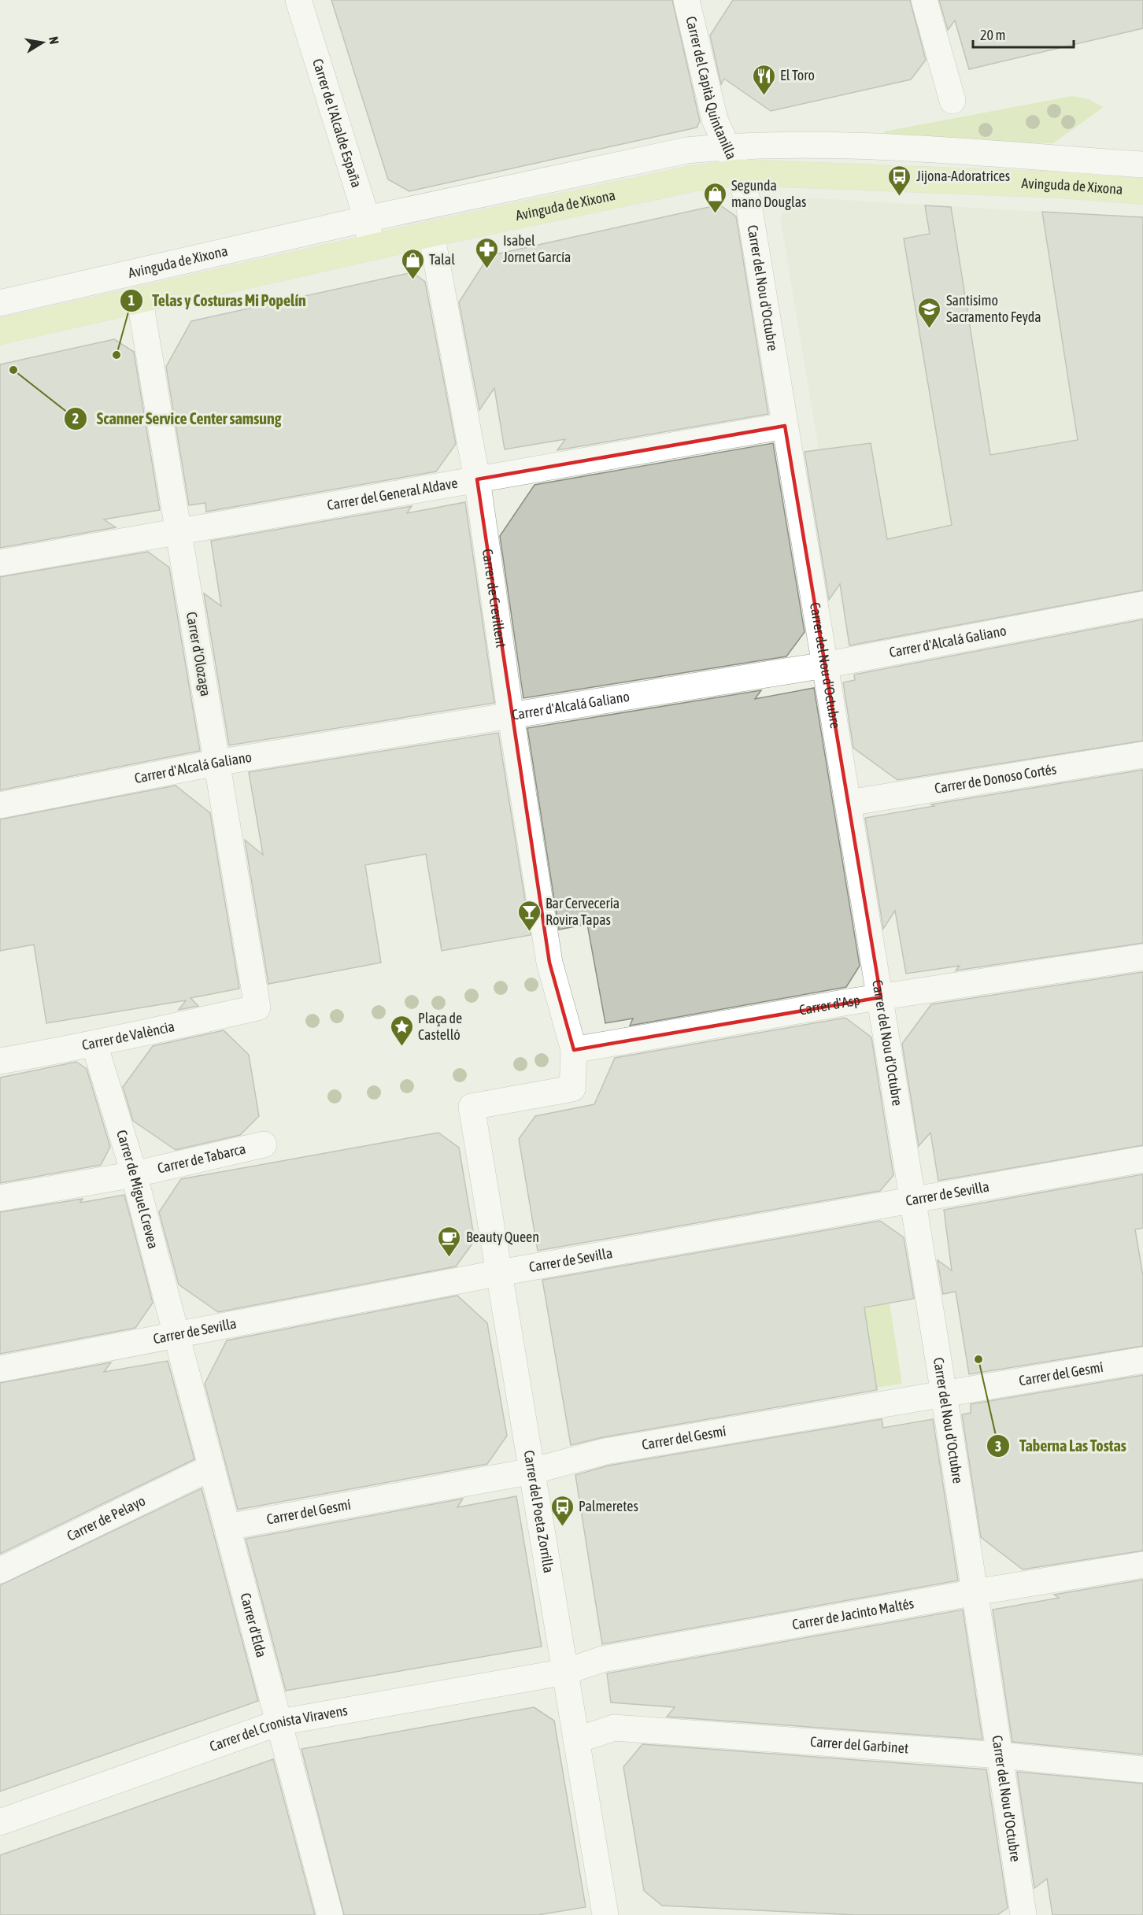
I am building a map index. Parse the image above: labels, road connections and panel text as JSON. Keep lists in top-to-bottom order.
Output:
{
  "streets": {
    "main road": ["Avinguda de Xixona"],
    "street": [
      "Carrer del Capità Quintanilla",
      "Carrer de l'Alcalde España",
      "Carrer del Nou d'Octubre",
      "Carrer del General Aldave",
      "Carrer de Crevillent",
      "Carrer d'Alcalá Galiano",
      "Carrer d'Olozaga",
      "Carrer de Donoso Cortés",
      "Carrer d'Asp",
      "Carrer de València",
      "Carrer de Tabarca",
      "Carrer de Miguel Crevea",
      "Carrer de Sevilla",
      "Carrer del Gesmí",
      "Carrer del Poeta Zorrilla",
      "Carrer de Pelayo",
      "Carrer de Jacinto Maltés",
      "Carrer d'Elda",
      "Carrer del Cronista Viravens",
      "Carrer del Garbinet"
    ]
  },
  "crossings": [
    ["Carrer del Capità Quintanilla", "Avinguda de Xixona"],
    ["Carrer del Capità Quintanilla", "Carrer del Nou d'Octubre"],
    ["Carrer de l'Alcalde España", "Avinguda de Xixona"],
    ["Avinguda de Xixona", "Carrer del Nou d'Octubre"],
    ["Avinguda de Xixona", "Carrer de Crevillent"],
    ["Avinguda de Xixona", "Carrer d'Olozaga"],
    ["Carrer del Nou d'Octubre", "Carrer del General Aldave"],
    ["Carrer del Nou d'Octubre", "Carrer d'Alcalá Galiano"],
    ["Carrer del Nou d'Octubre", "Carrer de Donoso Cortés"],
    ["Carrer del Nou d'Octubre", "Carrer d'Asp"],
    ["Carrer del Nou d'Octubre", "Carrer de Sevilla"],
    ["Carrer del Nou d'Octubre", "Carrer del Gesmí"],
    ["Carrer del Nou d'Octubre", "Carrer de Jacinto Maltés"],
    ["Carrer del Nou d'Octubre", "Carrer del Garbinet"],
    ["Carrer del General Aldave", "Carrer de Crevillent"],
    ["Carrer del General Aldave", "Carrer d'Olozaga"],
    ["Carrer de Crevillent", "Carrer d'Alcalá Galiano"],
    ["Carrer de Crevillent", "Carrer d'Asp"],
    ["Carrer de Crevillent", "Carrer del Poeta Zorrilla"],
    ["Carrer d'Alcalá Galiano", "Carrer d'Olozaga"],
    ["Carrer d'Olozaga", "Carrer de València"],
    ["Carrer d'Asp", "Carrer del Poeta Zorrilla"],
    ["Carrer de València", "Carrer de Miguel Crevea"],
    ["Carrer de Tabarca", "Carrer de Miguel Crevea"],
    ["Carrer de Miguel Crevea", "Carrer de Sevilla"],
    ["Carrer de Miguel Crevea", "Carrer d'Elda"],
    ["Carrer de Sevilla", "Carrer del Poeta Zorrilla"],
    ["Carrer de Sevilla", "Carrer d'Elda"],
    ["Carrer del Gesmí", "Carrer del Poeta Zorrilla"],
    ["Carrer del Gesmí", "Carrer d'Elda"],
    ["Carrer del Poeta Zorrilla", "Carrer de Jacinto Maltés"],
    ["Carrer del Poeta Zorrilla", "Carrer del Cronista Viravens"],
    ["Carrer del Poeta Zorrilla", "Carrer del Garbinet"],
    ["Carrer de Pelayo", "Carrer d'Elda"],
    ["Carrer de Jacinto Maltés", "Carrer del Cronista Viravens"],
    ["Carrer d'Elda", "Carrer del Cronista Viravens"]
  ],
  "places": {
    "restaurant": ["El Toro"],
    "bus stop": ["Jijona-Adoratrices", "Palmeretes"],
    "shop": ["Segunda mano Douglas", "Talal"],
    "pharmacy": ["Isabel Jornet García"],
    "school or university": ["Santisimo Sacramento Feyda"],
    "other": ["Telas y Costuras Mi Popelín", "Scanner Service Center samsung", "Taberna Las Tostas"],
    "bar": ["Bar Cervecería Rovira Tapas"],
    "place": ["Plaça de Castelló"],
    "cafe": ["Beauty Queen"]
  },
  "scale_bar": "20 m",
  "north": "right"
}
